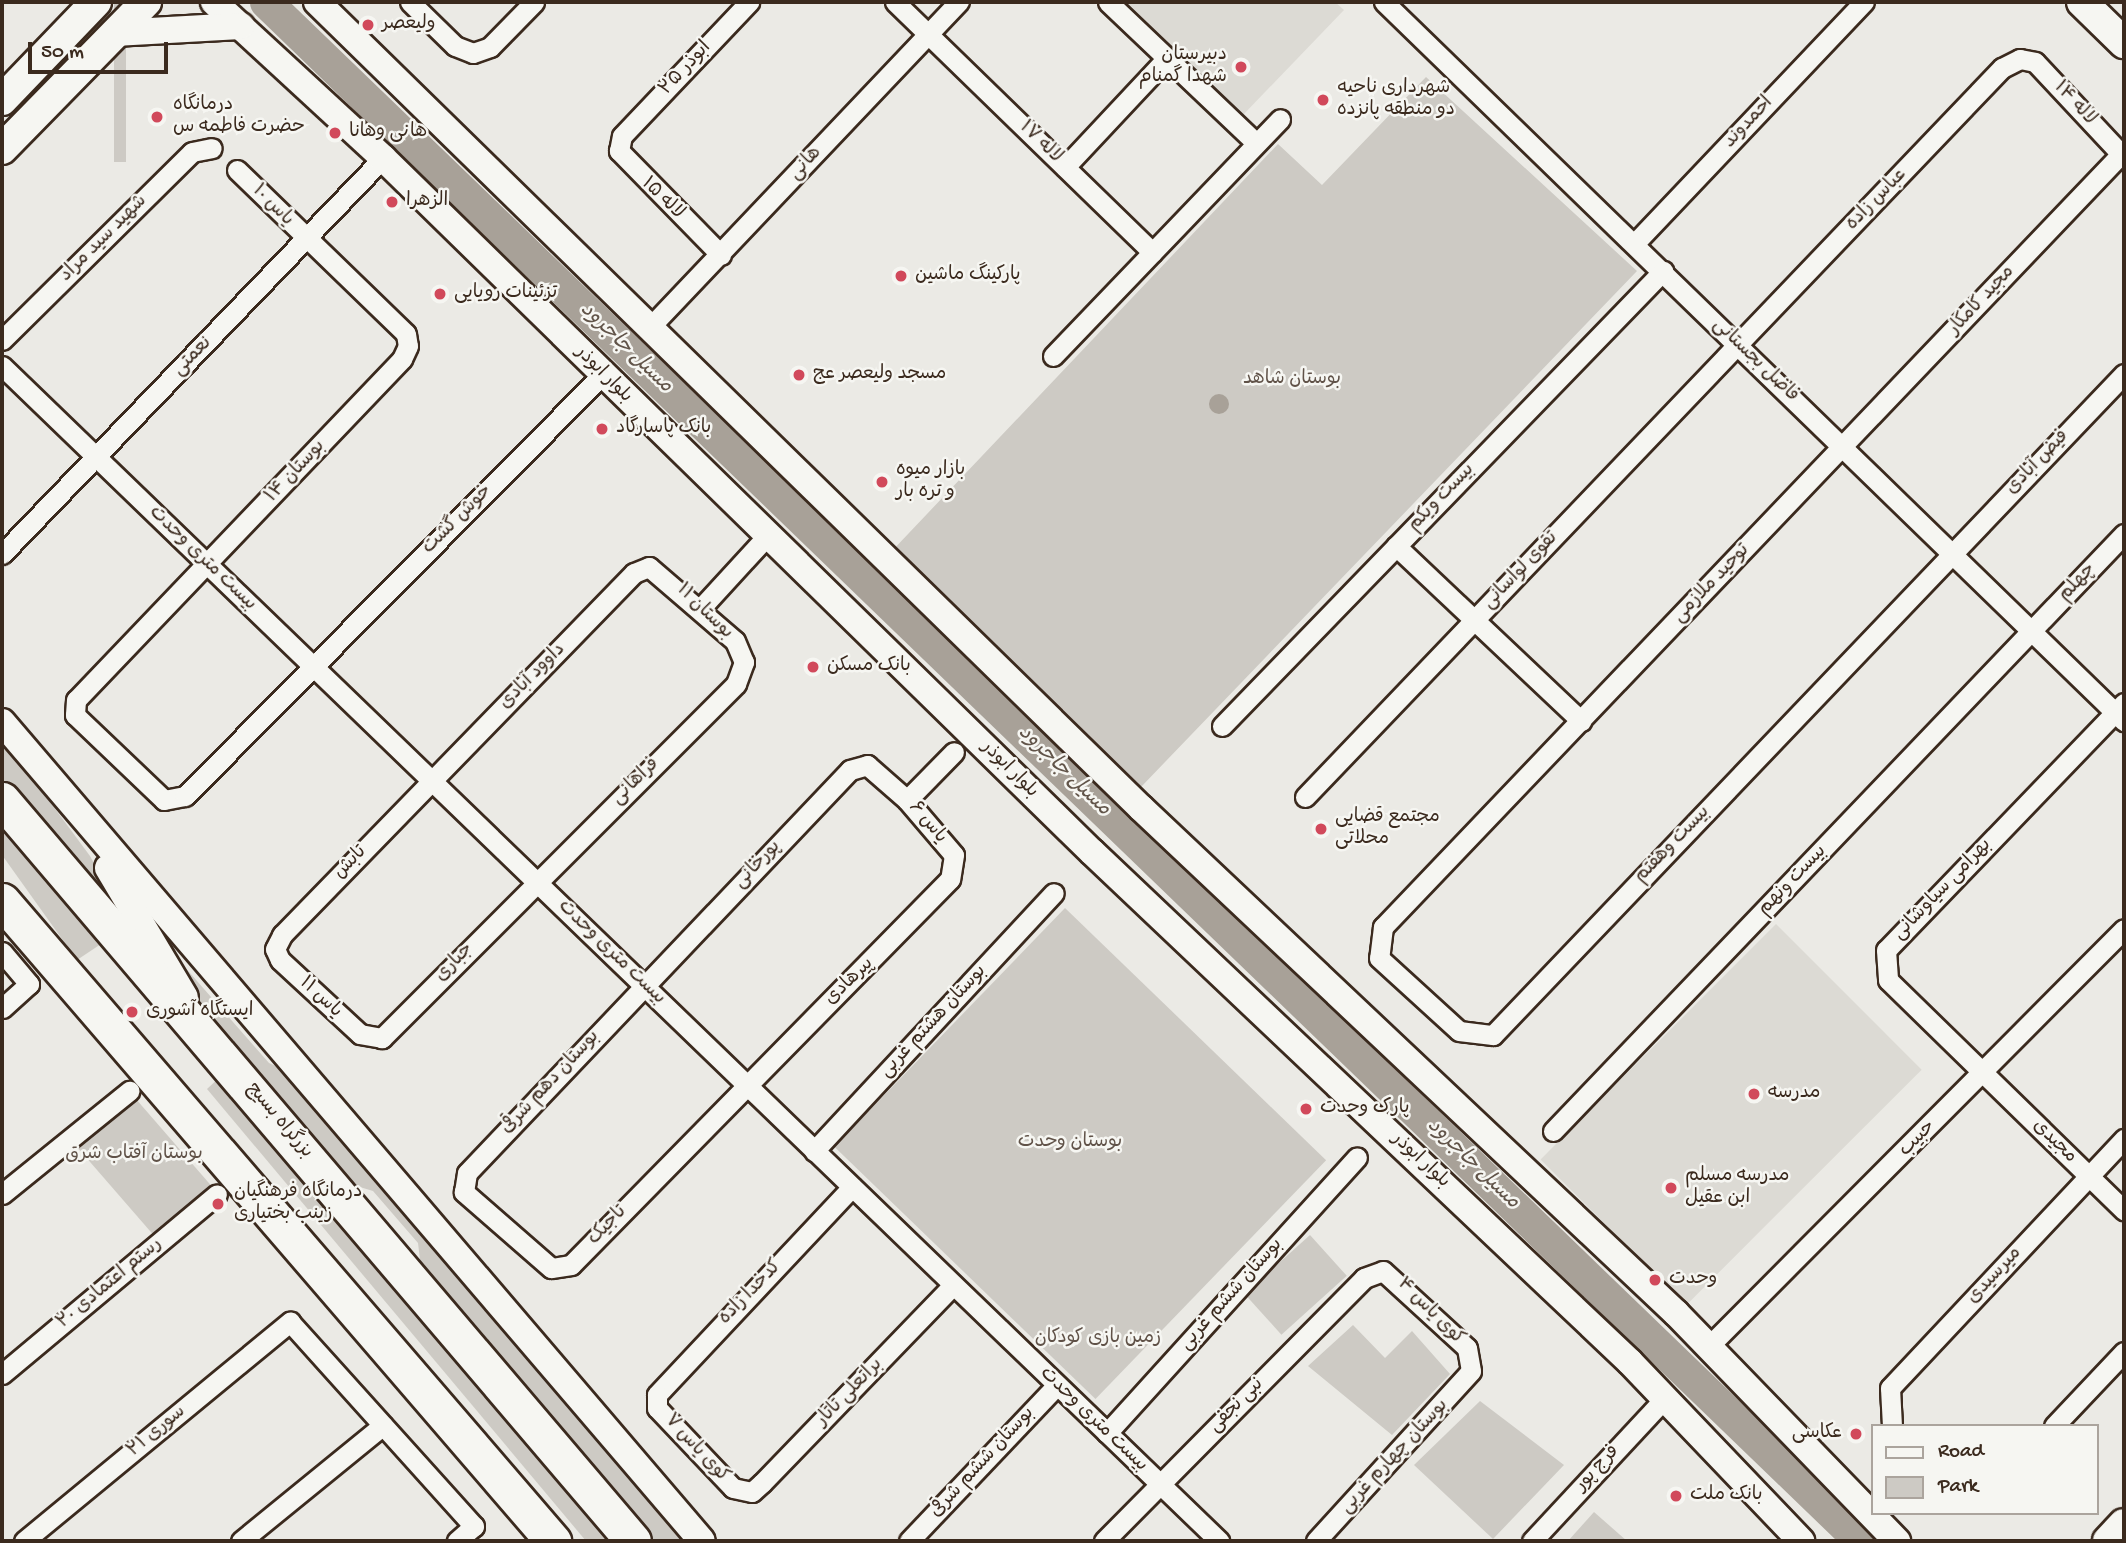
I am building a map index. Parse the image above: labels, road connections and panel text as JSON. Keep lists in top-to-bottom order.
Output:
{
  "streets": {
    "highway": ["بزرگراه بسیج"],
    "main road": ["بلوار ابوذر"],
    "street": [
      "ابوذر ۲۵",
      "لاله ۱۴",
      "احمدوند",
      "لاله ۱۷",
      "هانی",
      "لاله ۱۵",
      "عباس زاده",
      "یاس ۱۰",
      "شهید سید مراد",
      "مجید کامکار",
      "نعمتی",
      "فاضل بجستانی",
      "فیض آبادی",
      "بوستان ۱۴",
      "بیست ویکم",
      "خوش گشت",
      "بیست متری وحدت",
      "تقوی لواسانی",
      "چهلم",
      "توحید ملازمی",
      "بوستان ۱۱",
      "داوود آبادی",
      "فراهانی",
      "یاس ۶",
      "بیست وهفتم",
      "تابش",
      "پورخانی",
      "بیست ونهم",
      "بهرامی سیاوشانی",
      "جباری",
      "پیرهادی",
      "یاس ۱۱",
      "بوستان هشتم غربی",
      "بوستان دهم شرقی",
      "حبیب",
      "مجیدی",
      "تاجیک",
      "میرسیدی",
      "رستم اعتمادی ۲۰",
      "کدخدا زاده",
      "بوستان ششم غربی",
      "کوی یاس ۴",
      "براتعلی تاتار",
      "نبی نجفی",
      "سوری ۲۱",
      "کوی یاس ۷",
      "بوستان چهارم غربی",
      "بوستان ششم شرقی",
      "فرج پور"
    ]
  },
  "crossings": [
    ["ابوذر ۲۵", "لاله ۱۵"],
    ["لاله ۱۴", "عباس زاده"],
    ["لاله ۱۴", "مجید کامکار"],
    ["احمدوند", "فاضل بجستانی"],
    ["لاله ۱۷", "هانی"],
    ["هانی", "لاله ۱۵"],
    ["عباس زاده", "فاضل بجستانی"],
    ["عباس زاده", "تقوی لواسانی"],
    ["یاس ۱۰", "نعمتی"],
    ["یاس ۱۰", "بوستان ۱۴"],
    ["مجید کامکار", "فاضل بجستانی"],
    ["مجید کامکار", "توحید ملازمی"],
    ["نعمتی", "بلوار ابوذر"],
    ["نعمتی", "بوستان ۱۴"],
    ["نعمتی", "بیست متری وحدت"],
    ["فاضل بجستانی", "فیض آبادی"],
    ["فاضل بجستانی", "بیست ویکم"],
    ["فاضل بجستانی", "تقوی لواسانی"],
    ["فاضل بجستانی", "چهلم"],
    ["فاضل بجستانی", "توحید ملازمی"],
    ["فاضل بجستانی", "بیست وهفتم"],
    ["فاضل بجستانی", "بیست ونهم"],
    ["فاضل بجستانی", "بهرامی سیاوشانی"],
    ["بلوار ابوذر", "خوش گشت"],
    ["بلوار ابوذر", "فرج پور"],
    ["فیض آبادی", "بیست وهفتم"],
    ["بوستان ۱۴", "خوش گشت"],
    ["بوستان ۱۴", "بیست متری وحدت"],
    ["خوش گشت", "بیست متری وحدت"],
    ["بیست متری وحدت", "داوود آبادی"],
    ["بیست متری وحدت", "فراهانی"],
    ["بیست متری وحدت", "تابش"],
    ["بیست متری وحدت", "پورخانی"],
    ["بیست متری وحدت", "جباری"],
    ["بیست متری وحدت", "پیرهادی"],
    ["بیست متری وحدت", "بوستان هشتم غربی"],
    ["بیست متری وحدت", "بوستان دهم شرقی"],
    ["بیست متری وحدت", "تاجیک"],
    ["بیست متری وحدت", "کدخدا زاده"],
    ["بیست متری وحدت", "بوستان ششم غربی"],
    ["بیست متری وحدت", "براتعلی تاتار"],
    ["بیست متری وحدت", "نبی نجفی"],
    ["بیست متری وحدت", "بوستان ششم شرقی"],
    ["چهلم", "بیست ونهم"],
    ["توحید ملازمی", "بیست وهفتم"],
    ["بوستان ۱۱", "داوود آبادی"],
    ["بوستان ۱۱", "فراهانی"],
    ["داوود آبادی", "تابش"],
    ["فراهانی", "جباری"],
    ["یاس ۶", "پورخانی"],
    ["یاس ۶", "پیرهادی"],
    ["تابش", "یاس ۱۱"],
    ["پورخانی", "بوستان دهم شرقی"],
    ["بهرامی سیاوشانی", "حبیب"],
    ["بهرامی سیاوشانی", "مجیدی"],
    ["جباری", "یاس ۱۱"],
    ["پیرهادی", "تاجیک"],
    ["بوستان دهم شرقی", "تاجیک"],
    ["حبیب", "مجیدی"],
    ["مجیدی", "میرسیدی"],
    ["کدخدا زاده", "کوی یاس ۷"],
    ["کوی یاس ۴", "نبی نجفی"],
    ["کوی یاس ۴", "بوستان چهارم غربی"],
    ["براتعلی تاتار", "کوی یاس ۷"]
  ],
  "water": ["مسیل جاجرود"],
  "parks": [
    "بوستان شاهد",
    "بوستان وحدت",
    "بوستان آفتاب شرق",
    "زمین بازی کودکان"
  ],
  "places": [
    "ولیعصر",
    "دبیرستان شهدا گمنام",
    "شهرداری ناحیه دو منطقه پانزده",
    "درمانگاه حضرت فاطمه س",
    "هانی وهانا",
    "الزهرا",
    "پارکینگ ماشین",
    "تزئینات رویایی",
    "مسجد ولیعصر عج",
    "بانک پاسارگاد",
    "بازار میوه و تره بار",
    "بانک مسکن",
    "مجتمع قضایی محلاتی",
    "ایستگاه آشوری",
    "مدرسه",
    "پارک وحدت",
    "مدرسه مسلم ابن عقیل",
    "درمانگاه فرهنگیان زینب بختیاری",
    "وحدت",
    "عکاسى",
    "بانک ملت"
  ],
  "legend": ["Road", "Park"],
  "scale_bar": "50 m"
}
